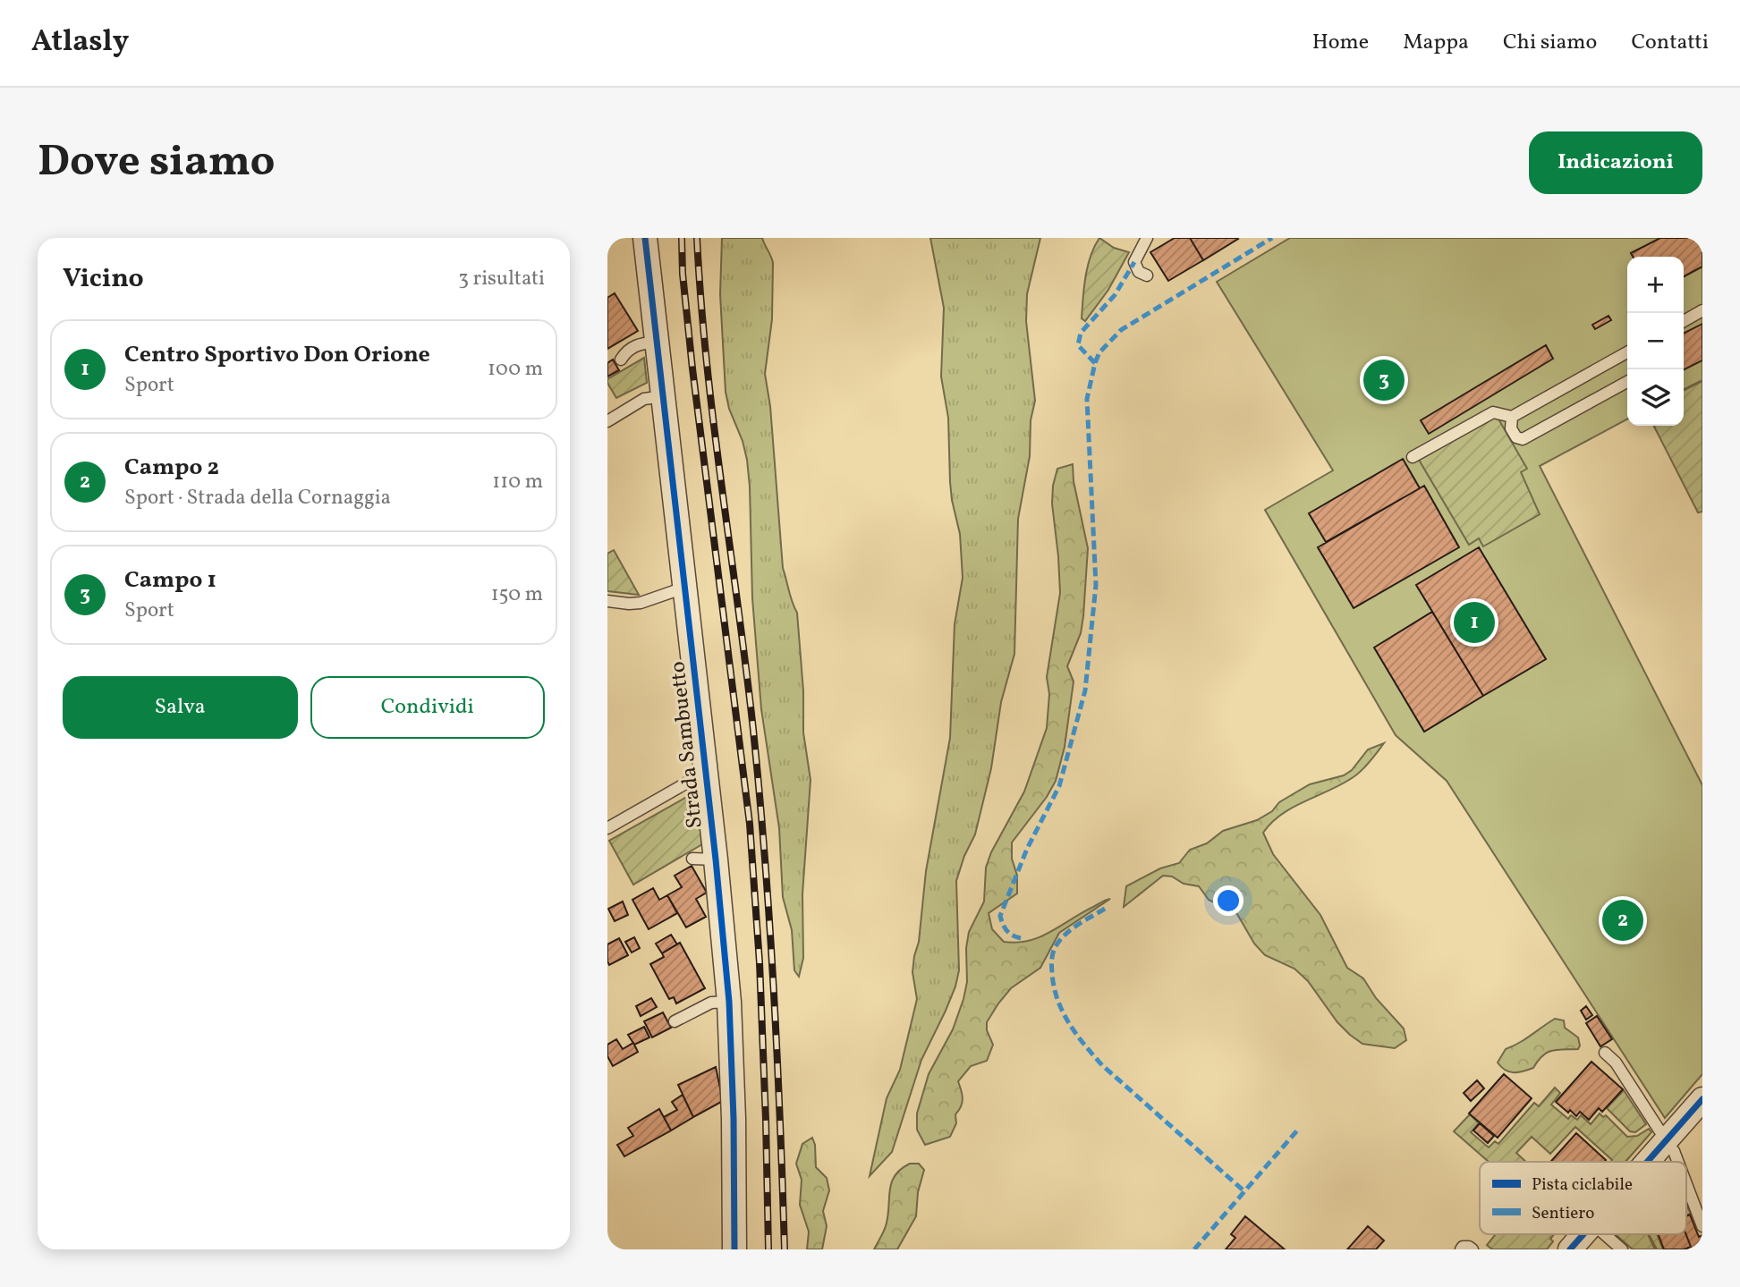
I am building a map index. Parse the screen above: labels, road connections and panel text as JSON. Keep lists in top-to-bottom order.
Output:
{
  "streets": {
    "street": ["Strada Sambuetto"]
  },
  "legend": ["Pista ciclabile", "Sentiero"],
  "page": {
    "header": "Atlasly",
    "nav": [
      "Home",
      "Mappa",
      "Chi siamo",
      "Contatti"
    ],
    "buttons": [
      "Indicazioni",
      ["Salva", "Condividi"]
    ],
    "title": "Dove siamo",
    "heading": ["Vicino", "3 risultati"],
    "map_buttons": ["+", "−"],
    "list": [
      {
        "mark": "1",
        "name": "Centro Sportivo Don Orione",
        "note": "Sport",
        "value": "100 m"
      },
      {
        "mark": "2",
        "name": "Campo 2",
        "note": "Sport · Strada della Cornaggia",
        "value": "110 m"
      },
      {
        "mark": "3",
        "name": "Campo 1",
        "note": "Sport",
        "value": "150 m"
      }
    ],
    "pins": ["3", "1", "2"]
  }
}
